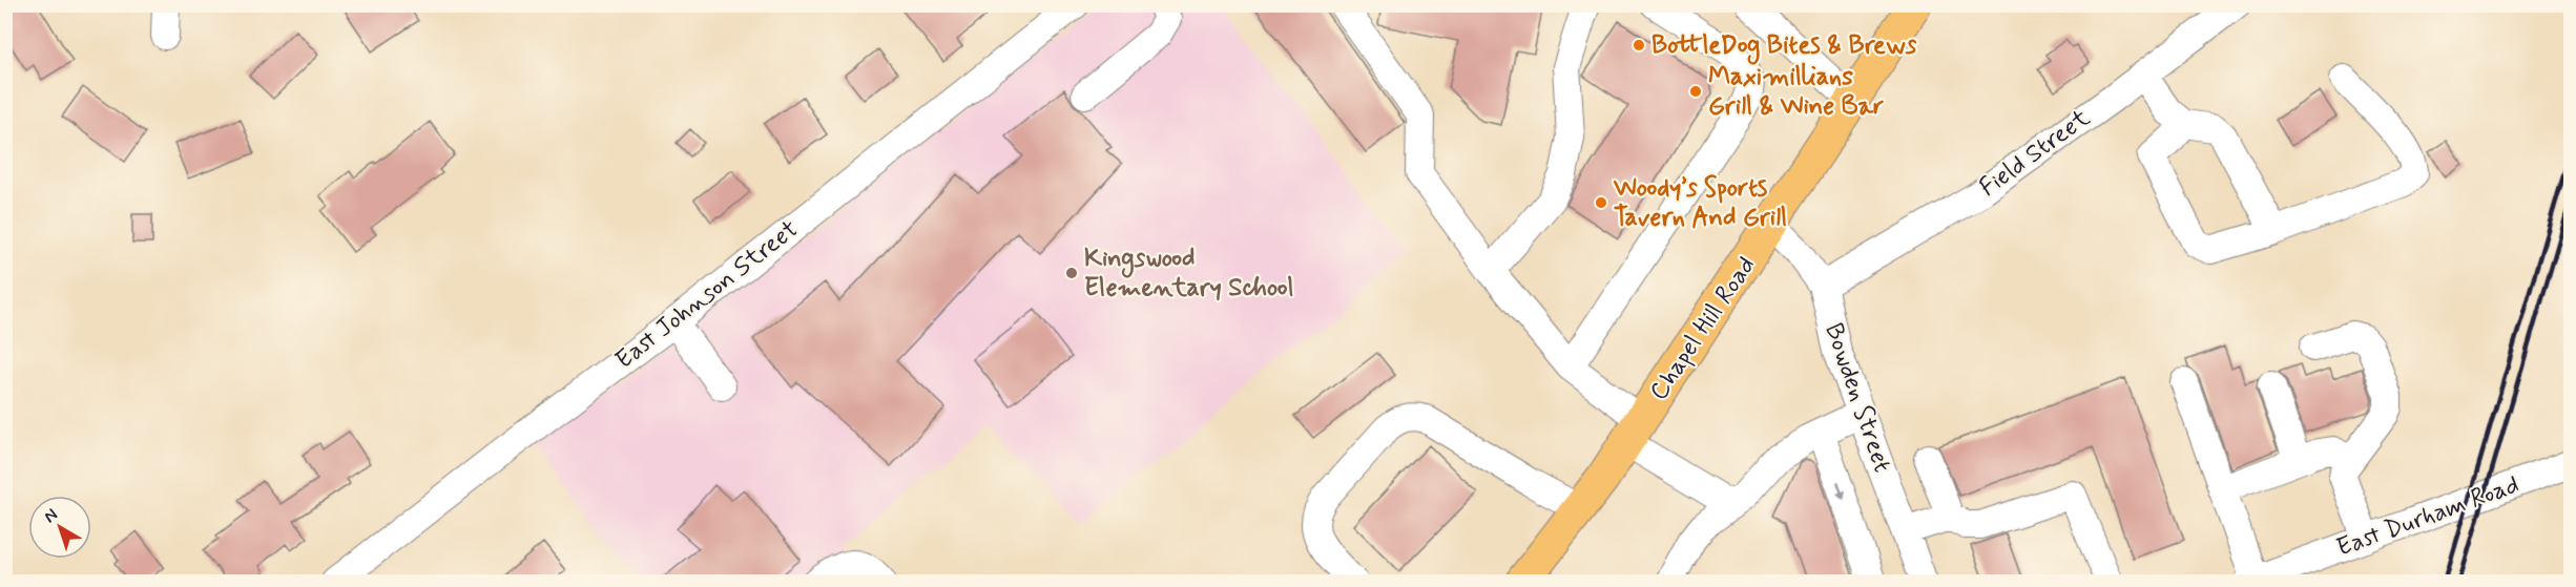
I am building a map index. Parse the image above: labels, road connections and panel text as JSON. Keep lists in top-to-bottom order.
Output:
{
  "streets": {
    "main road": ["Chapel Hill Road"],
    "street": [
      "Field Street",
      "East Johnson Street",
      "Bowden Street",
      "East Durham Road"
    ]
  },
  "crossings": [
    ["Field Street", "Bowden Street"],
    ["Chapel Hill Road", "Bowden Street"]
  ],
  "places": [
    "BottleDog Bites & Brews",
    "Maximillians Grill & Wine Bar",
    "Woody’s Sports Tavern And Grill",
    "Kingswood Elementary School"
  ],
  "north": "top left"
}
